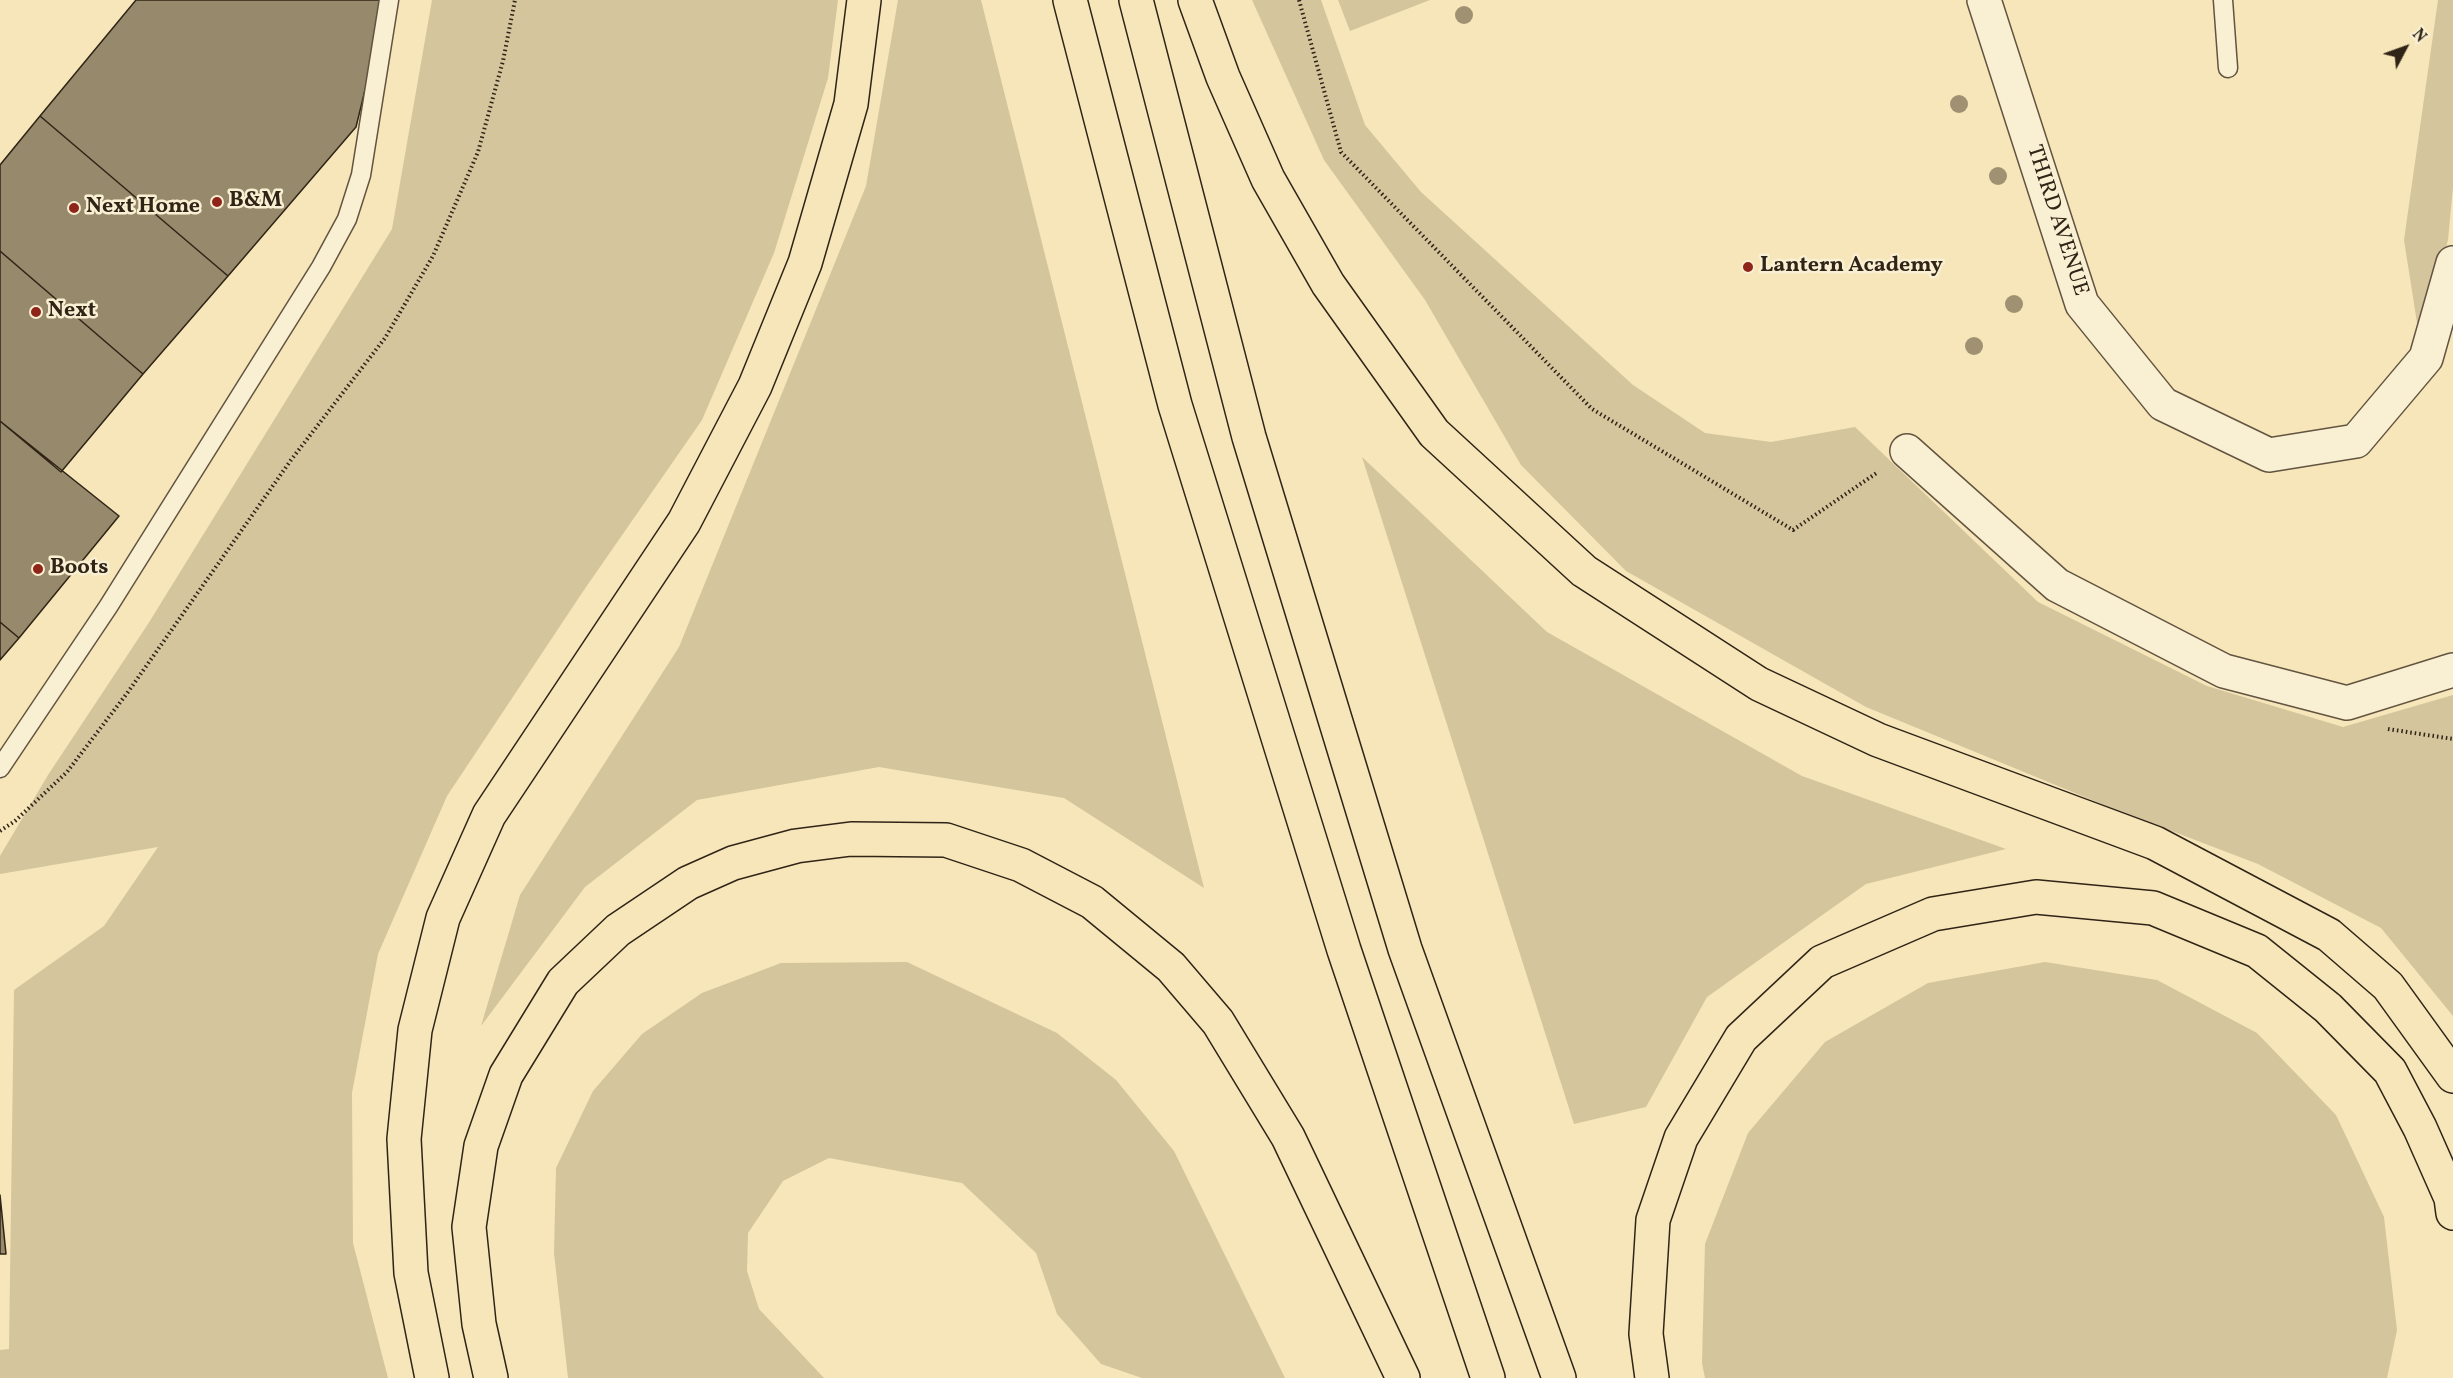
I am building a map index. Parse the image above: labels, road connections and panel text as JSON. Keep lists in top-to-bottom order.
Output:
{
  "streets": {
    "street": ["THIRD AVENUE"]
  },
  "places": [
    "B&M",
    "Next Home",
    "Lantern Academy",
    "Next",
    "Boots"
  ],
  "north": "top right"
}
